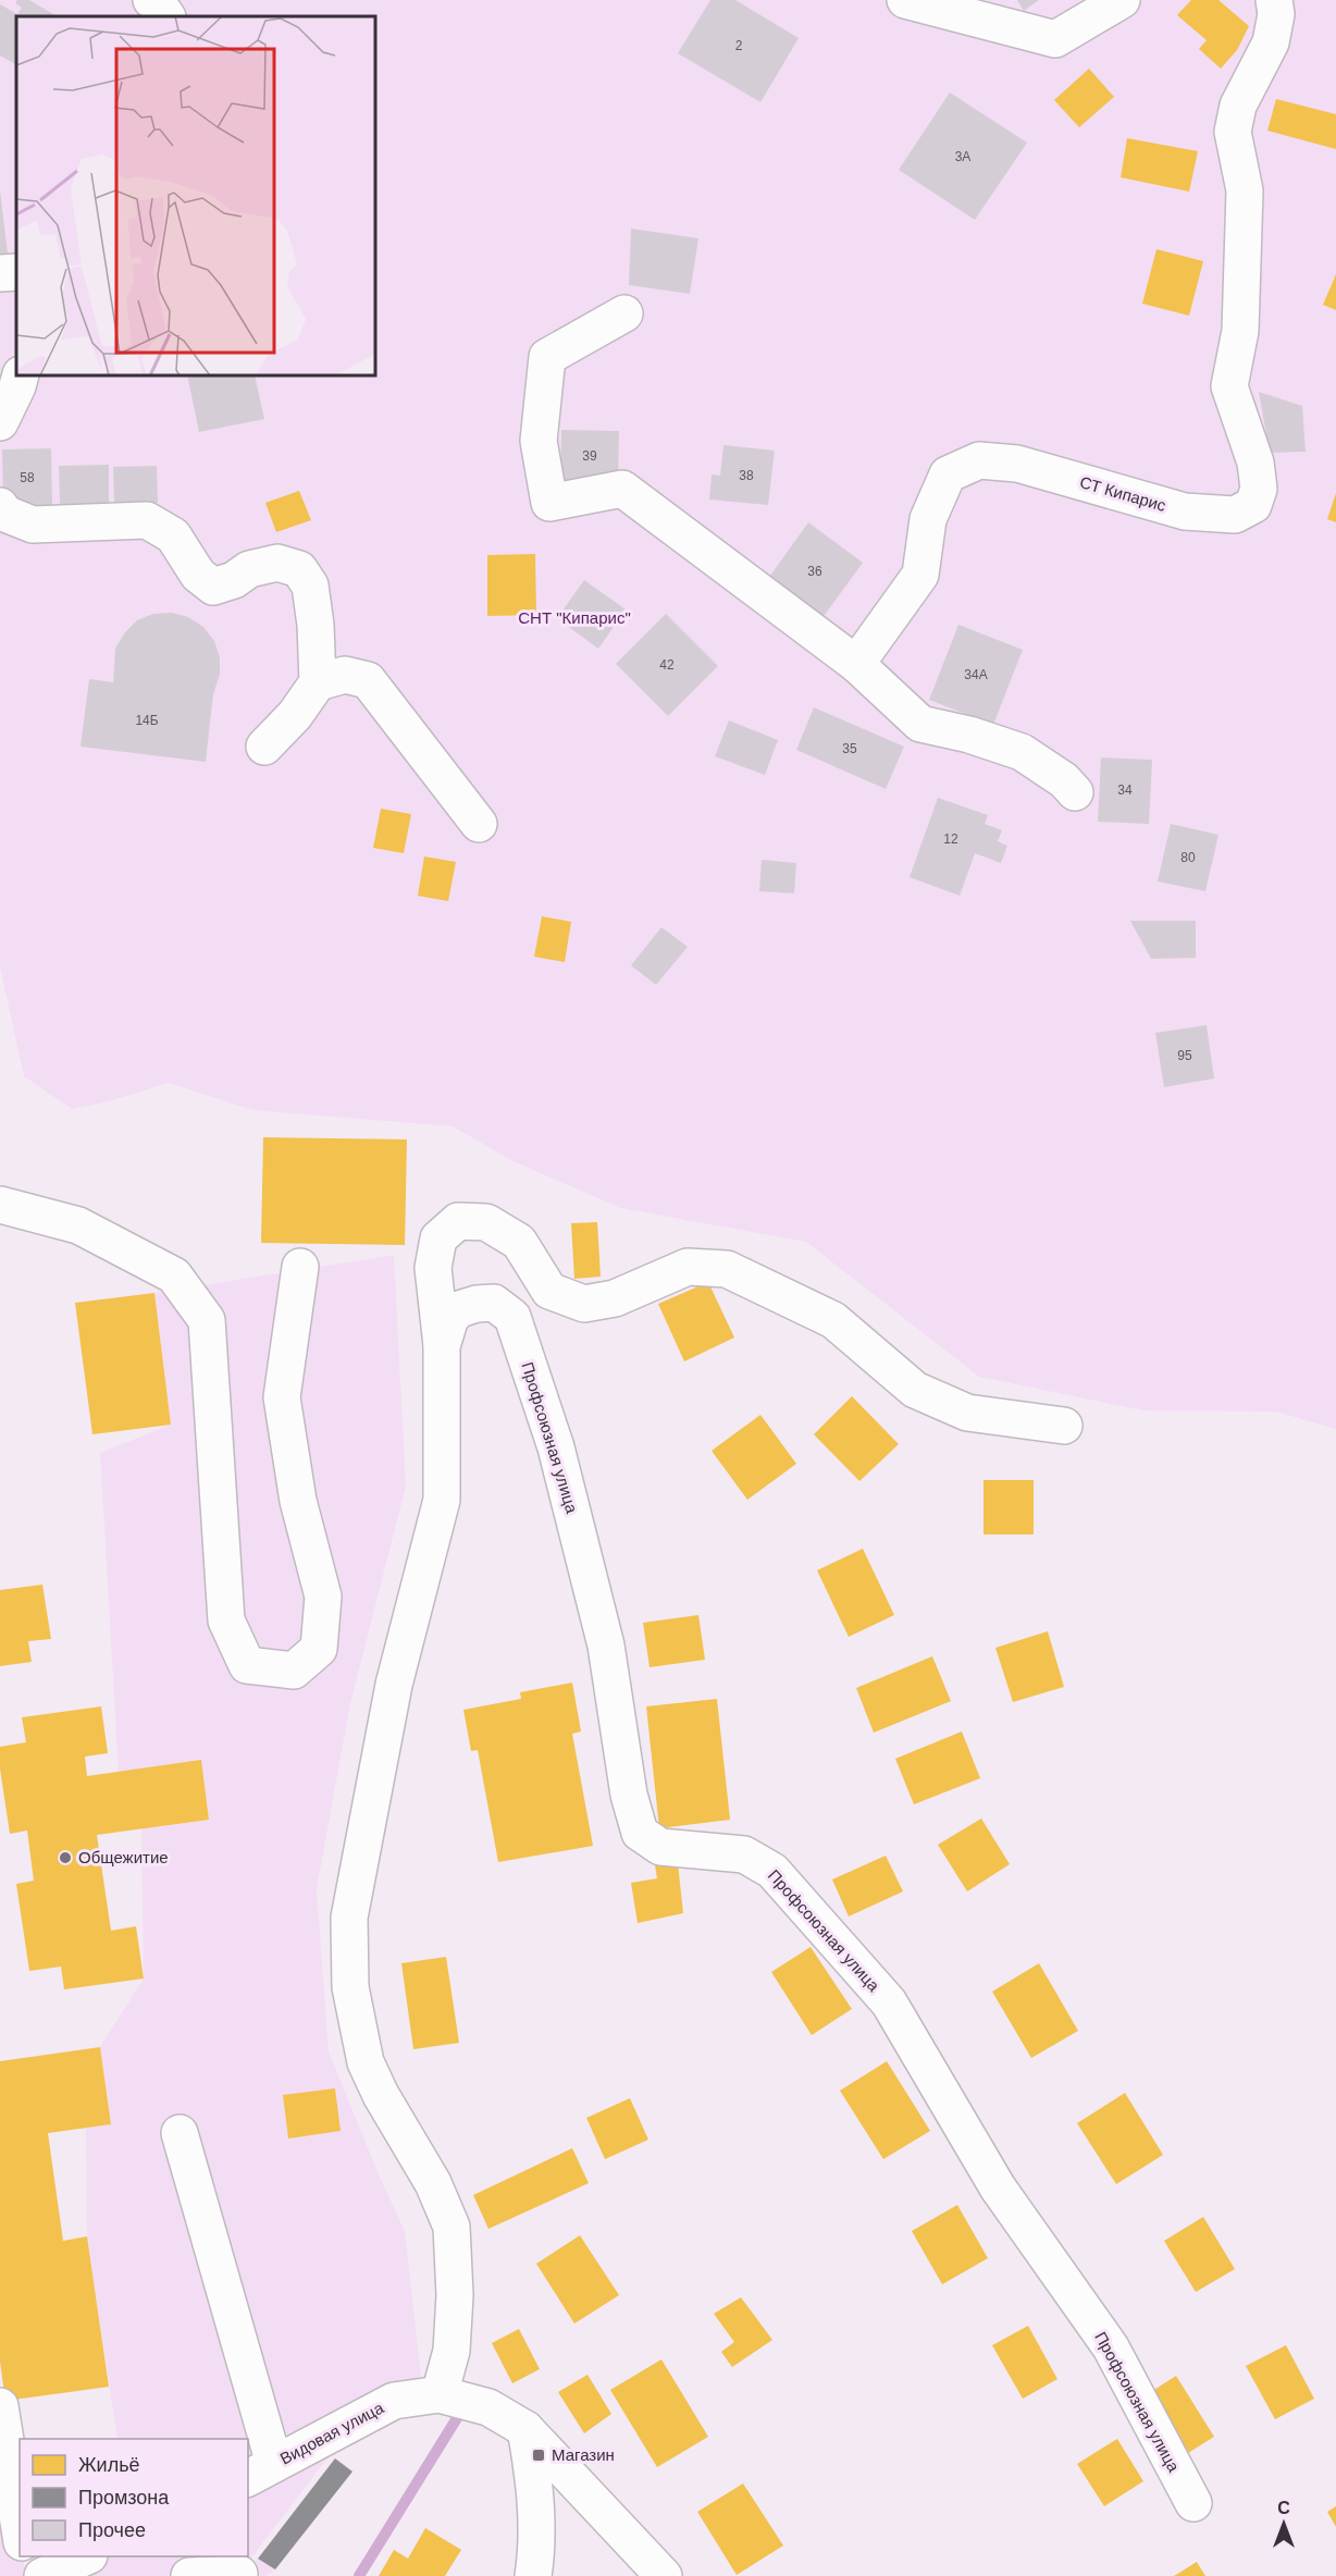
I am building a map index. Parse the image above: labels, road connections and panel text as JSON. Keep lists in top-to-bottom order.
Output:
{
  "streets": {
    "street": ["СТ Кипарис", "Профсоюзная улица", "Видовая улица"]
  },
  "crossings": [
    ["Профсоюзная улица", "Видовая улица"]
  ],
  "parks": ["СНТ \"Кипарис\""],
  "places": {
    "other": ["Общежитие"],
    "transit": ["Магазин"]
  },
  "house_numbers": [
    "2",
    "3А",
    "39",
    "38",
    "58",
    "36",
    "42",
    "34А",
    "14Б",
    "35",
    "34",
    "12",
    "80",
    "95"
  ],
  "legend": ["Жильё", "Промзона", "Прочее"],
  "north": "top"
}
